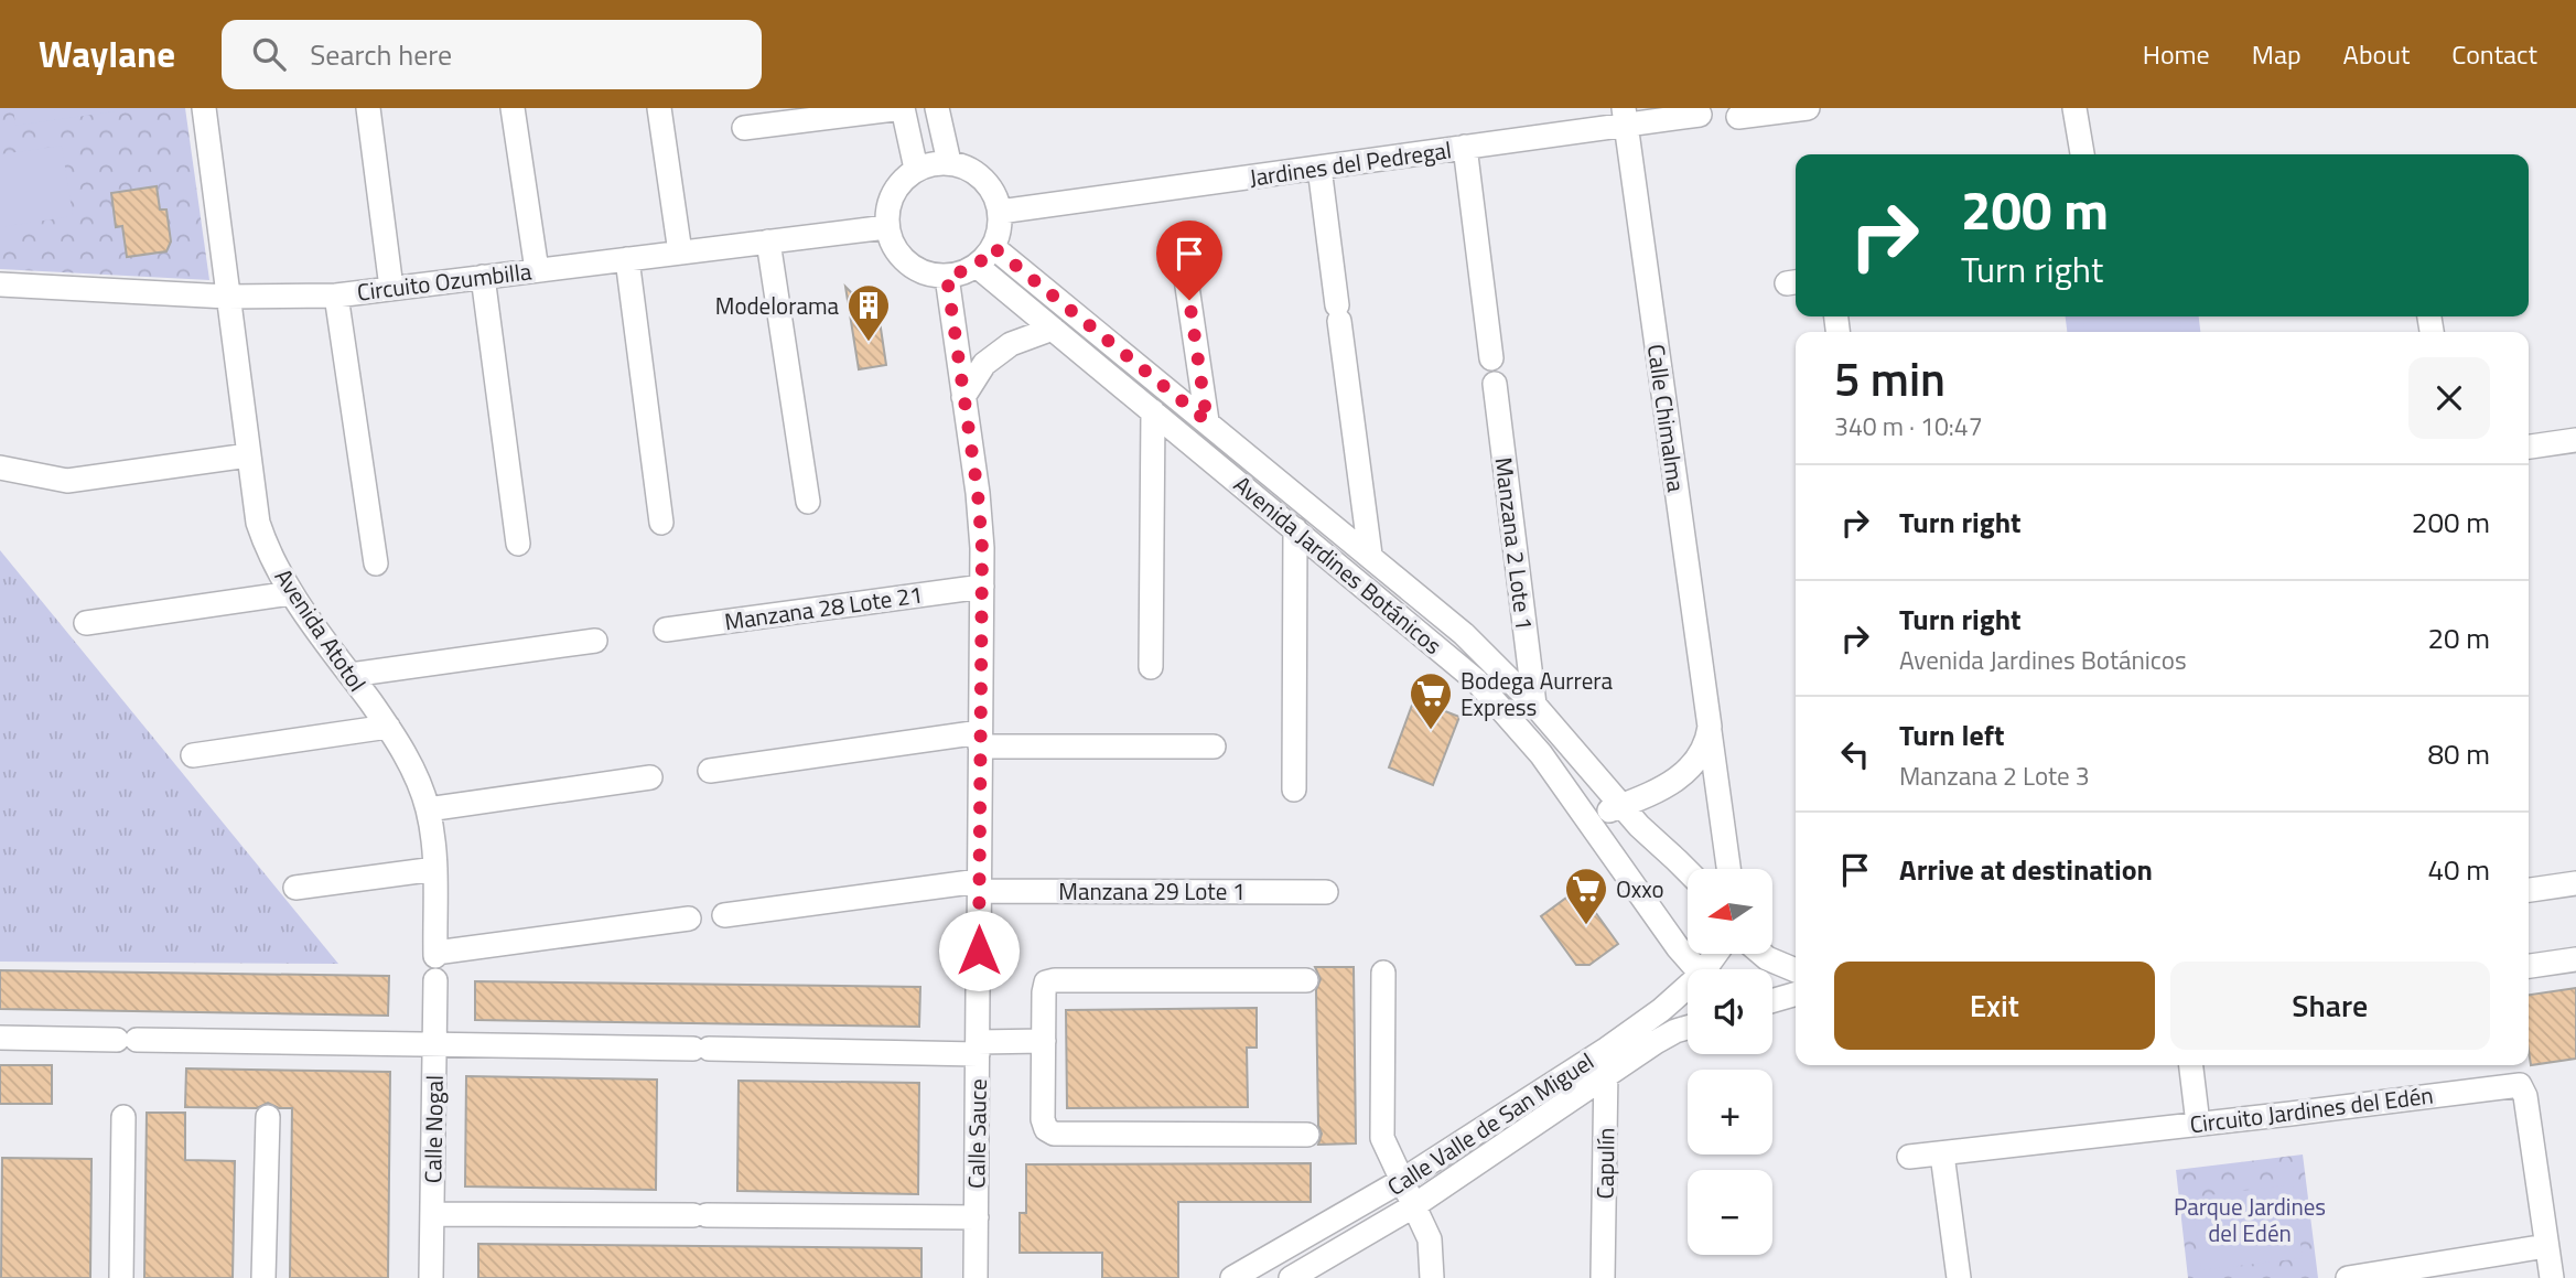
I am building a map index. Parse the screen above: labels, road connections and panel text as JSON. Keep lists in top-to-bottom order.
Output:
{
  "streets": {
    "street": [
      "Jardines del Pedregal",
      "Circuito Ozumbilla",
      "Calle Chimalma",
      "Manzana 2 Lote 1",
      "Avenida Jardines Botánicos",
      "Manzana 28 Lote 21",
      "Avenida Atotol",
      "Manzana 29 Lote 1",
      "Circuito Jardines del Edén",
      "Calle Valle de San Miguel",
      "Calle Nogal",
      "Calle Sauce",
      "Capulín"
    ]
  },
  "crossings": [
    ["Jardines del Pedregal", "Circuito Ozumbilla"],
    ["Jardines del Pedregal", "Calle Chimalma"],
    ["Jardines del Pedregal", "Avenida Jardines Botánicos"],
    ["Circuito Ozumbilla", "Avenida Jardines Botánicos"],
    ["Circuito Ozumbilla", "Avenida Atotol"],
    ["Manzana 2 Lote 1", "Avenida Jardines Botánicos"],
    ["Avenida Atotol", "Calle Nogal"],
    ["Calle Valle de San Miguel", "Capulín"]
  ],
  "parks": ["Parque Jardines del Edén"],
  "places": {
    "building": ["Modelorama"],
    "supermarket": ["Bodega Aurrera Express", "Oxxo"]
  },
  "north": "left",
  "page": {
    "header": "Waylane",
    "search": "Search here",
    "nav": [
      "Home",
      "Map",
      "About",
      "Contact"
    ],
    "turn": ["200 m", "Turn right"],
    "heading": ["5 min", "340 m · 10:47"],
    "list": [
      {
        "name": "Turn right",
        "value": "200 m"
      },
      {
        "name": "Turn right",
        "note": "Avenida Jardines Botánicos",
        "value": "20 m"
      },
      {
        "name": "Turn left",
        "note": "Manzana 2 Lote 3",
        "value": "80 m"
      },
      {
        "name": "Arrive at destination",
        "value": "40 m"
      }
    ],
    "map_buttons": ["+", "−"],
    "buttons": ["Exit", "Share"]
  }
}
